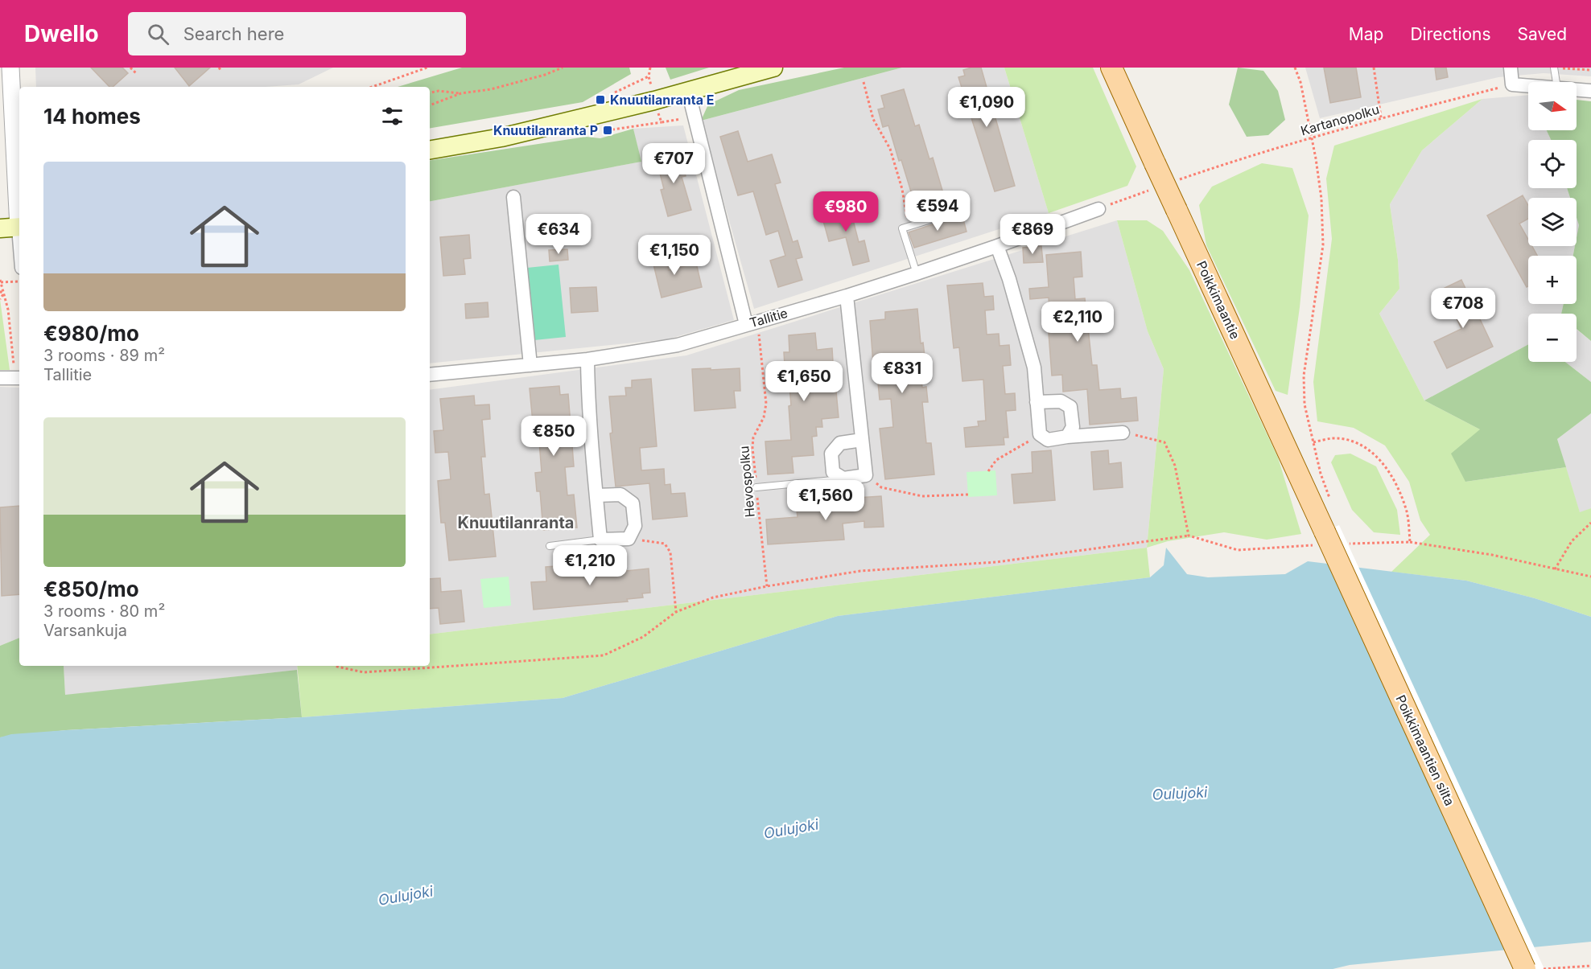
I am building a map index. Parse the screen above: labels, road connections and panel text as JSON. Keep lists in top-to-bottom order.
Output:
{
  "streets": {
    "main road": ["Poikkimaantie", "Poikkimaantien silta"],
    "street": ["Tallitie"],
    "path": ["Kartanopolku", "Hevospolku"]
  },
  "crossings": [
    ["Poikkimaantie", "Poikkimaantien silta"],
    ["Tallitie", "Hevospolku"]
  ],
  "districts": ["Knuutilanranta"],
  "water": ["Oulujoki"],
  "places": {
    "transit": ["Knuutilanranta E", "Knuutilanranta P"]
  },
  "north": "right",
  "page": {
    "header": "Dwello",
    "search": "Search here",
    "nav": ["Map", "Directions", "Saved"],
    "map_buttons": ["+", "−"],
    "price": [
      "€1,090",
      "€707",
      "€594",
      "€980",
      "€634",
      "€869",
      "€1,150",
      "€708",
      "€2,110",
      "€831",
      "€1,650",
      "€850",
      "€1,560",
      "€1,210"
    ],
    "heading": "14 homes",
    "list": [
      {
        "name": "€980/mo",
        "note": "3 rooms · 89 m² · Tallitie"
      },
      {
        "name": "€850/mo",
        "note": "3 rooms · 80 m² · Varsankuja"
      }
    ]
  }
}
